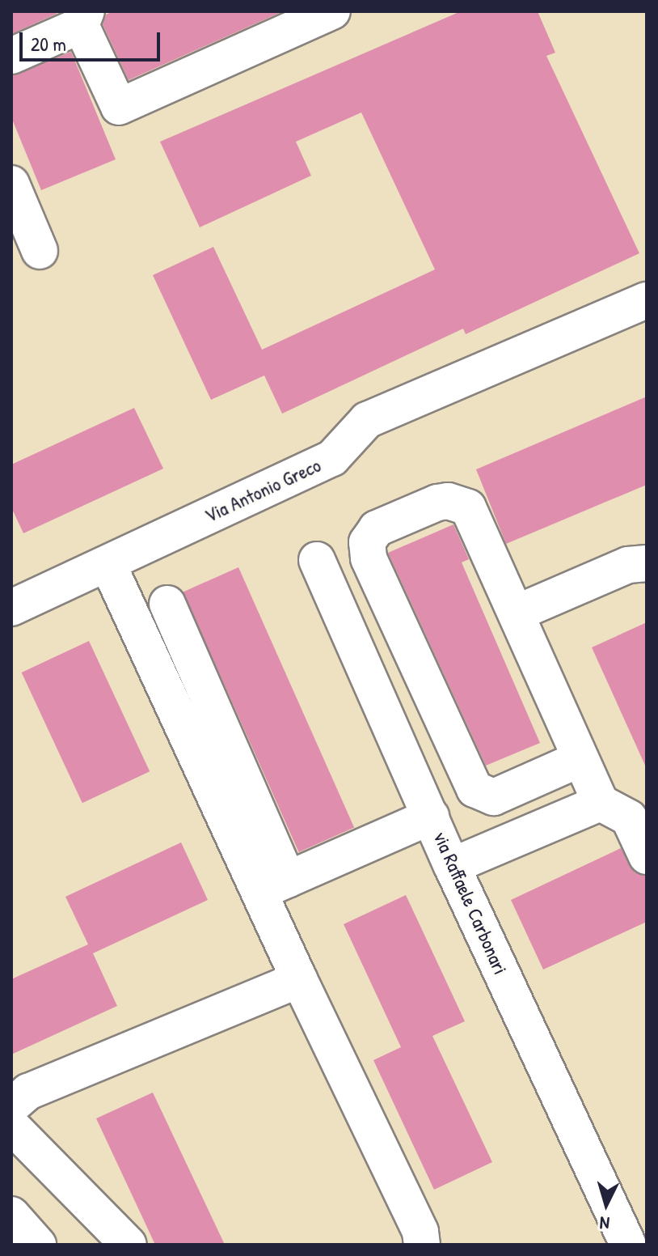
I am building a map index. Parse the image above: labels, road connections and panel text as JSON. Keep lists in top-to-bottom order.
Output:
{
  "streets": {
    "street": ["Via Antonio Greco", "via Raffaele Carbonari"]
  },
  "scale_bar": "20 m",
  "north": "bottom"
}
